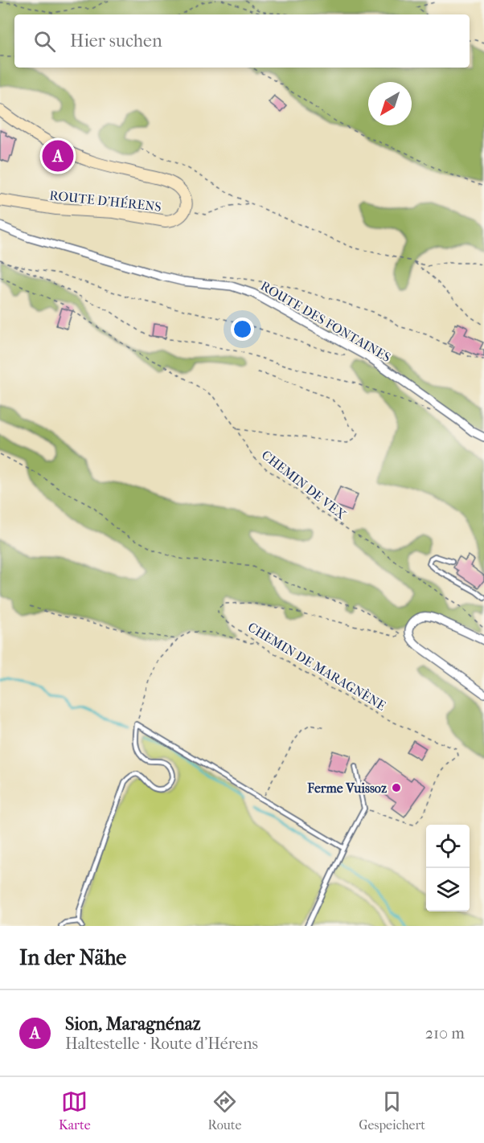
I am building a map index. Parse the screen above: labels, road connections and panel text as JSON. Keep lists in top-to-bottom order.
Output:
{
  "streets": {
    "main road": ["ROUTE D'HÉRENS"],
    "street": ["ROUTE DES FONTAINES"],
    "path": ["CHEMIN DE VEX", "CHEMIN DE MARAGNÈNE"]
  },
  "places": ["Ferme Vuissoz"],
  "north": "bottom left",
  "page": {
    "search": "Hier suchen",
    "pins": "A",
    "heading": "In der Nähe",
    "list": [
      {
        "mark": "A",
        "name": "Sion, Maragnénaz",
        "note": "Haltestelle · Route d'Hérens",
        "value": "210 m"
      }
    ],
    "nav": ["Karte", "Route", "Gespeichert"]
  }
}
